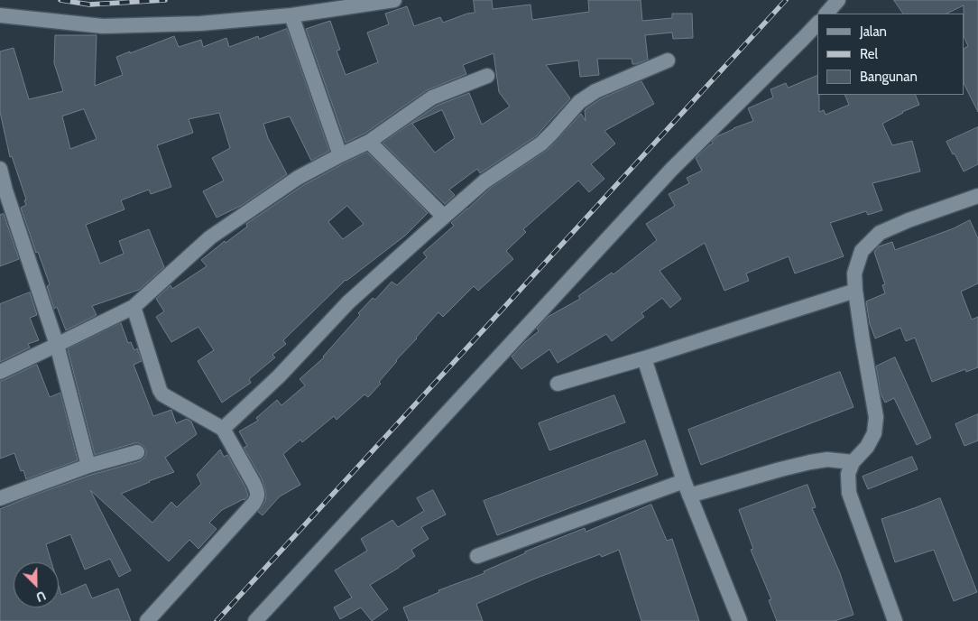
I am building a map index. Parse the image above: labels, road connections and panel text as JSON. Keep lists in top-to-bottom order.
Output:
{
  "legend": ["Jalan", "Rel", "Bangunan"],
  "north": "bottom right"
}
